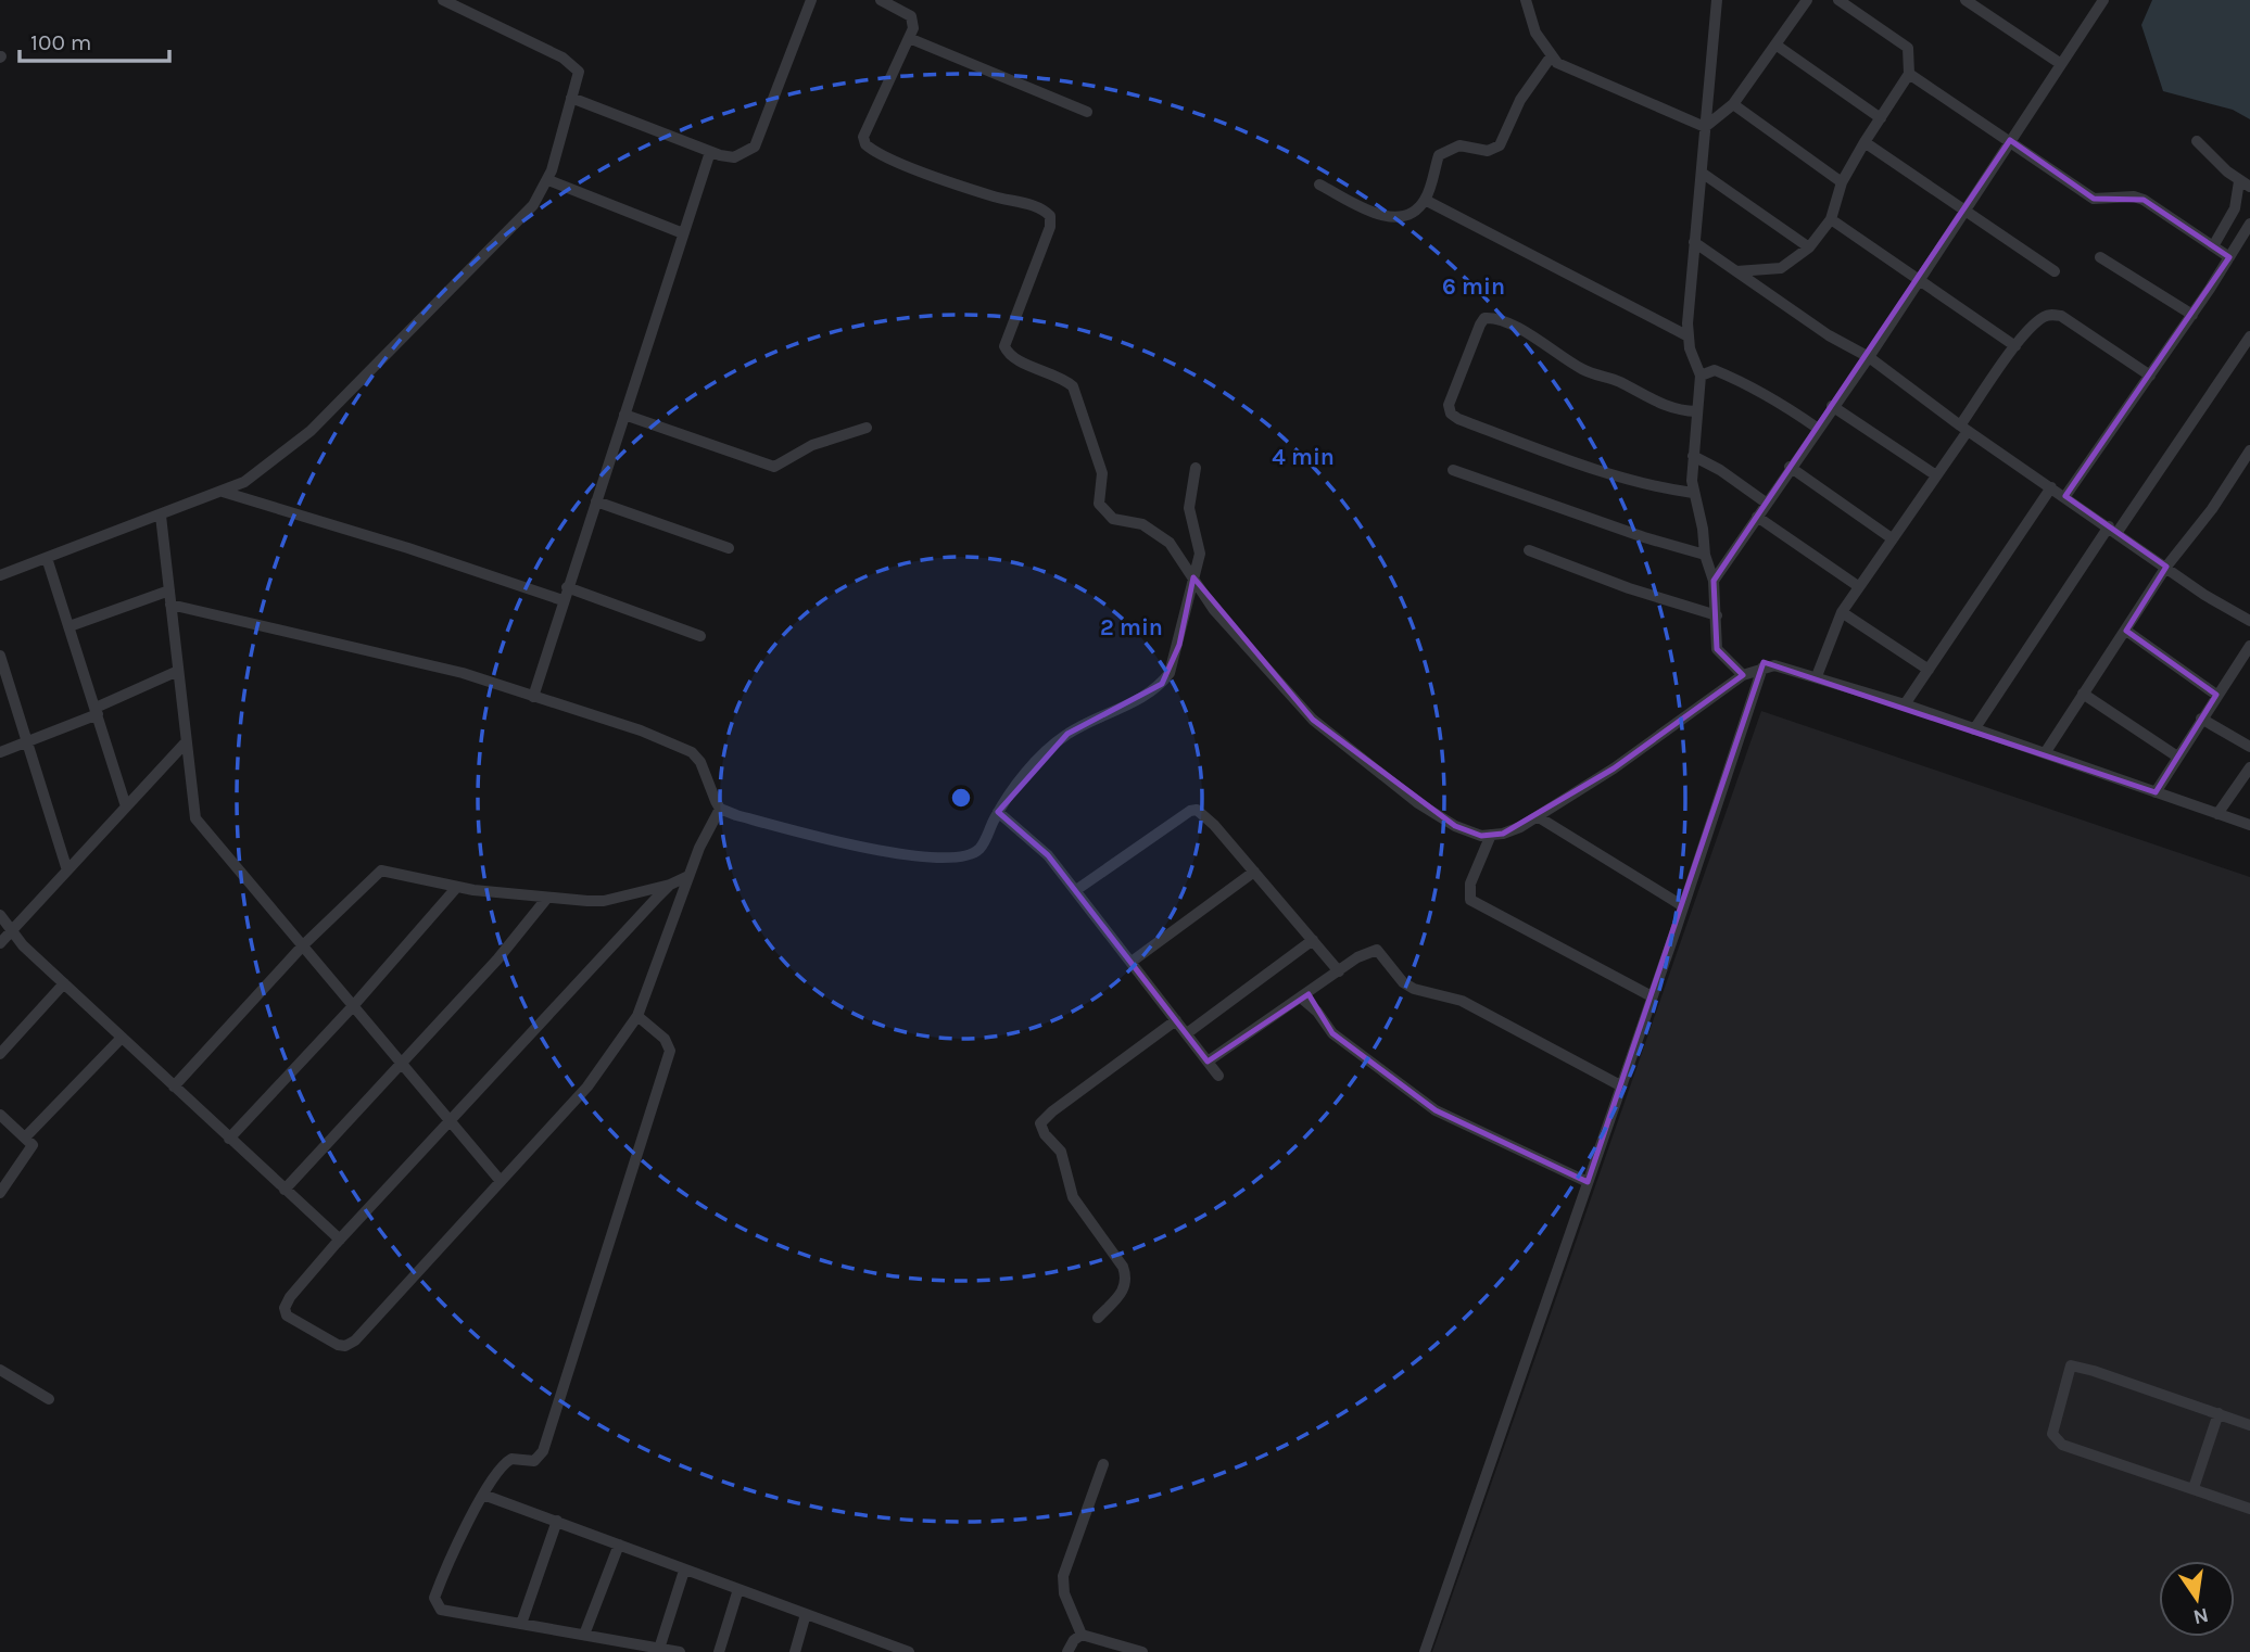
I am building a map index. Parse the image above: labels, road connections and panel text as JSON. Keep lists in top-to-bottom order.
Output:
{
  "scale_bar": "100 m",
  "north": "bottom",
  "rings": ["6 min", "4 min", "2 min"]
}
